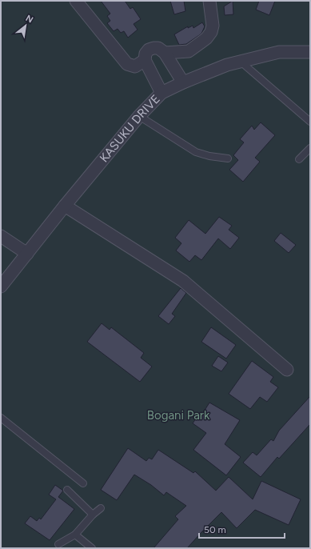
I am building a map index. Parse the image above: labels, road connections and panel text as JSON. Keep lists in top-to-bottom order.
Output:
{
  "streets": {
    "street": ["KASUKU DRIVE"]
  },
  "parks": ["Bogani Park"],
  "scale_bar": "50 m",
  "north": "top right"
}
